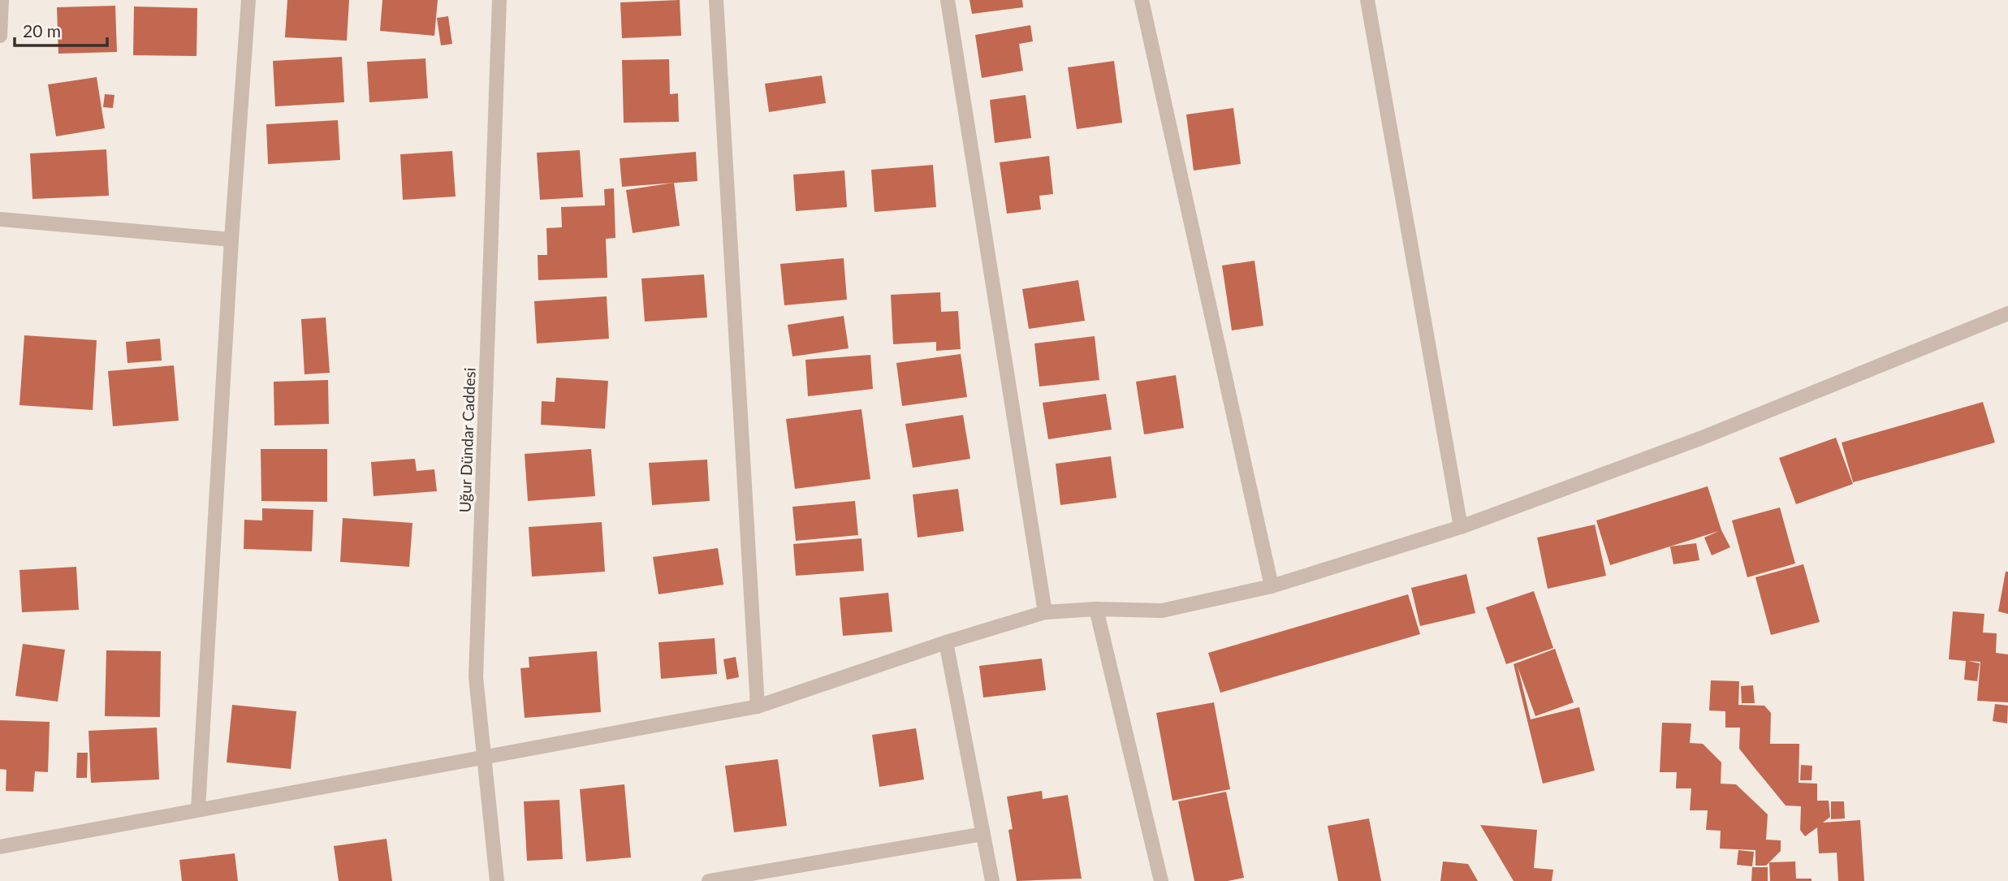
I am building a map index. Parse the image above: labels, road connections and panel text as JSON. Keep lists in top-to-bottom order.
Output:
{
  "streets": {
    "street": ["Uğur Dündar Caddesi"]
  },
  "scale_bar": "20 m"
}
